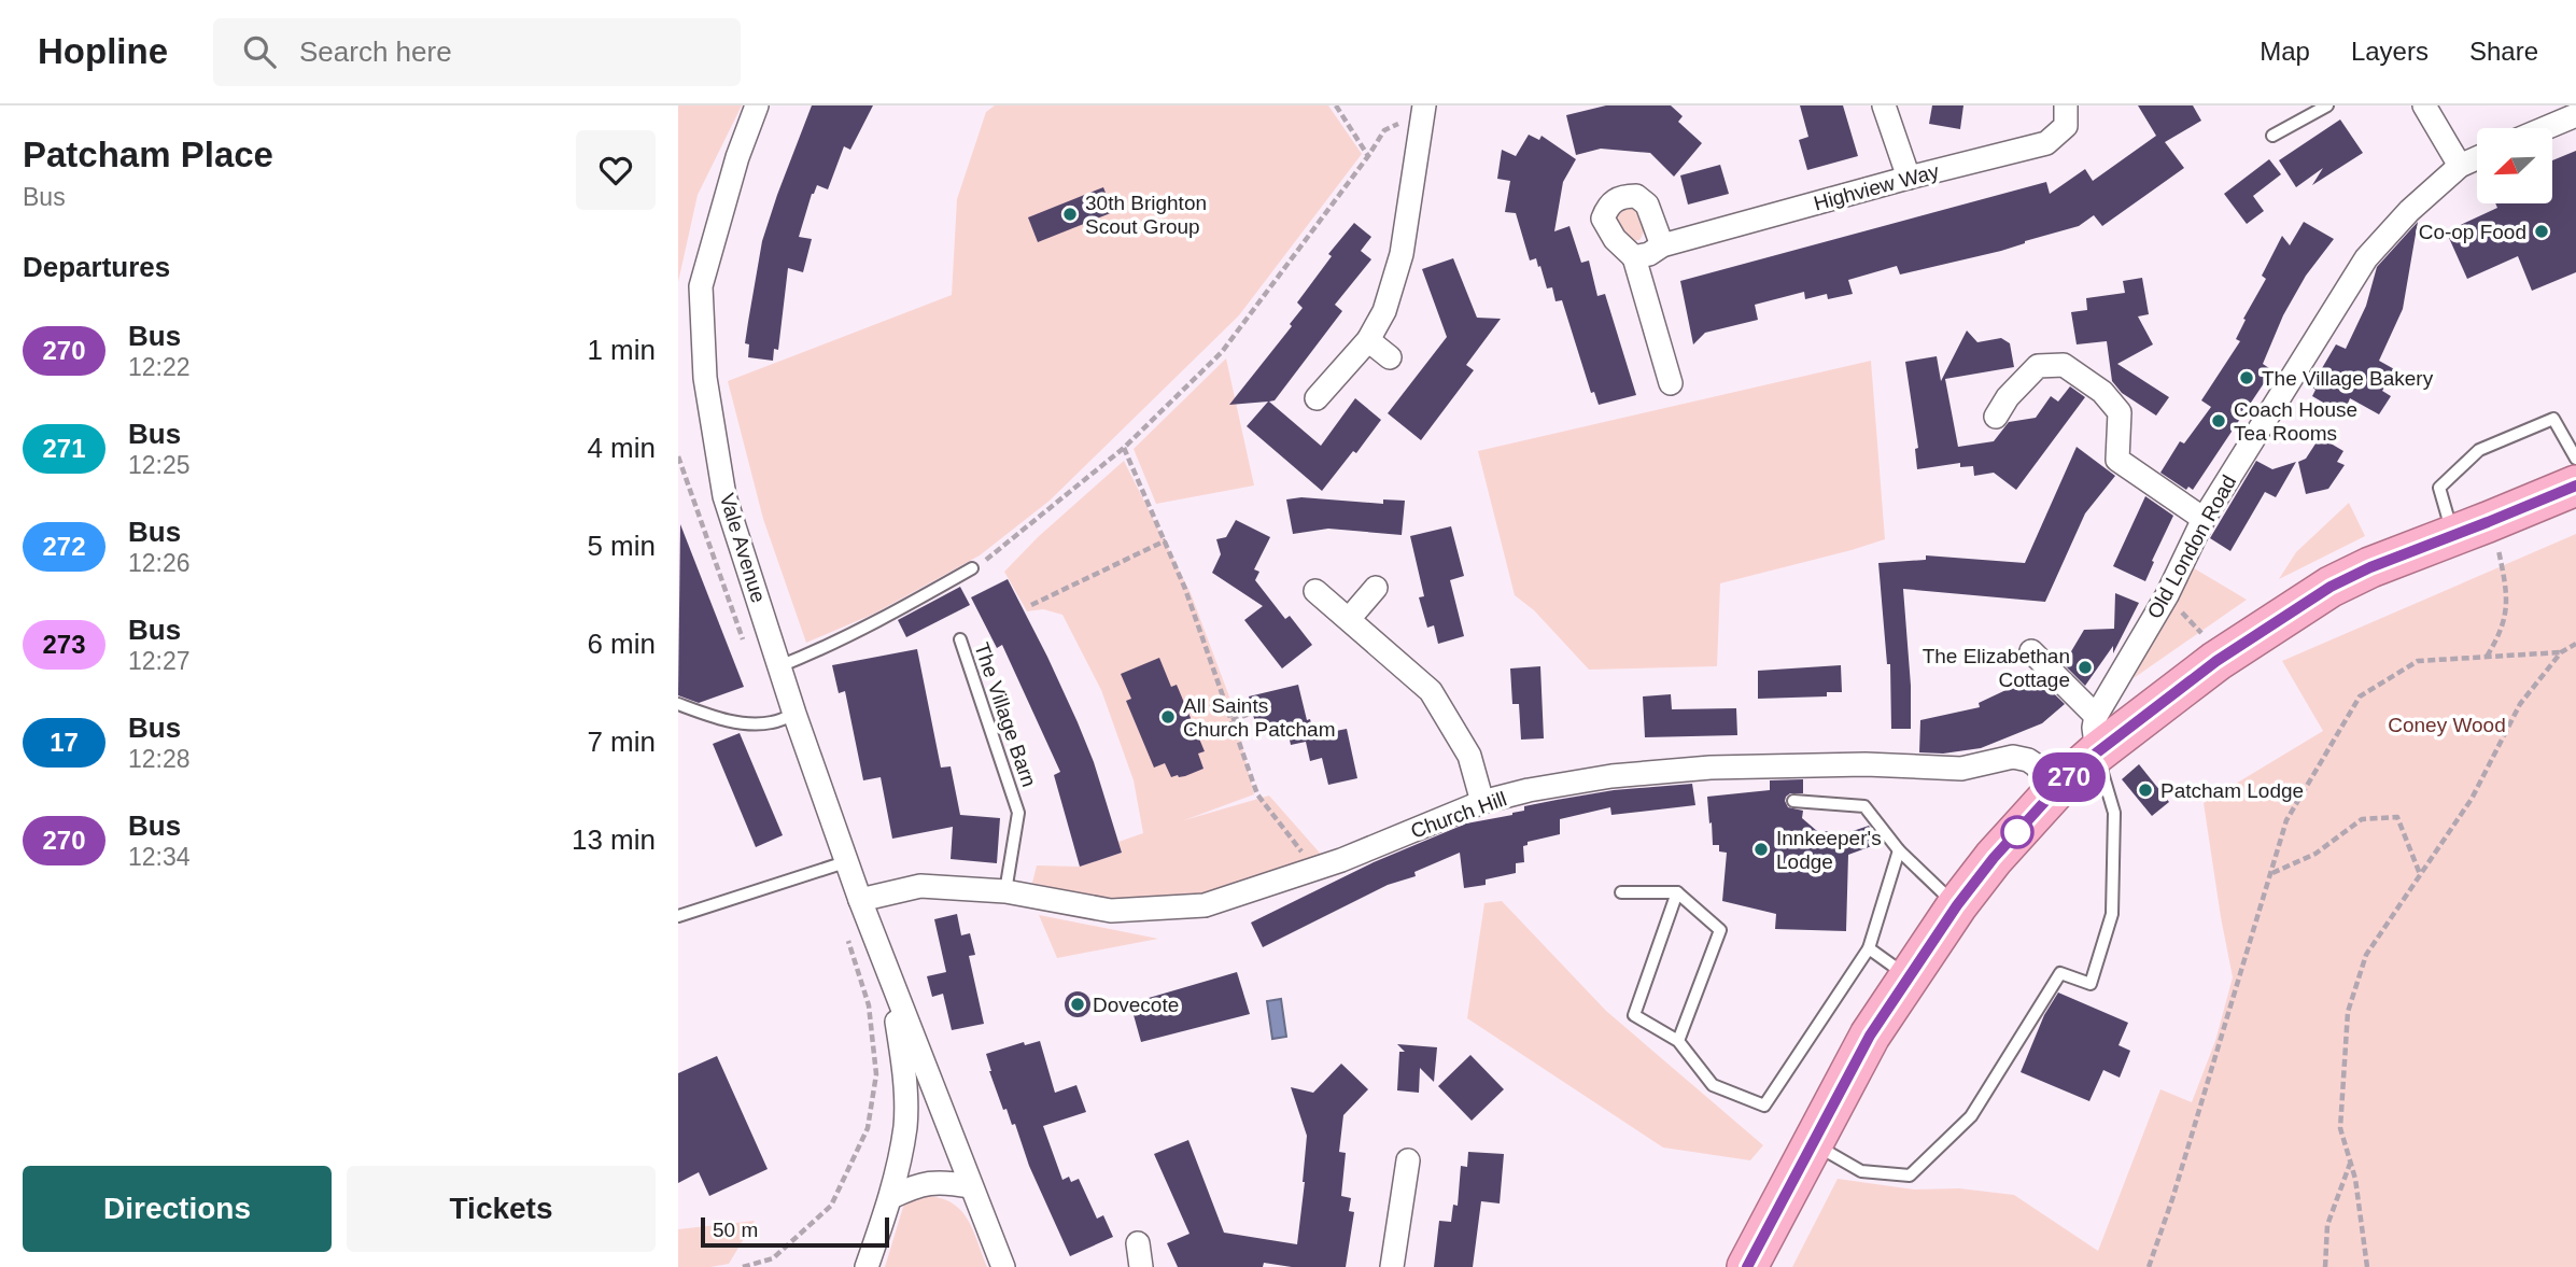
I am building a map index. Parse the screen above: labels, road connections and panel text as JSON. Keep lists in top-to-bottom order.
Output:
{
  "streets": {
    "street": [
      "Highview Way",
      "Old London Road",
      "Vale Avenue",
      "Church Hill"
    ],
    "lane": ["The Village Barn"]
  },
  "crossings": [
    ["Vale Avenue", "Church Hill"],
    ["The Village Barn", "Church Hill"]
  ],
  "parks": ["Coney Wood"],
  "places": [
    "30th Brighton Scout Group",
    "Co-op Food",
    "The Village Bakery",
    "Coach House Tea Rooms",
    "The Elizabethan Cottage",
    "All Saints Church Patcham",
    "Patcham Lodge",
    "Innkeeper's Lodge",
    "Dovecote"
  ],
  "lines": ["bus line 270"],
  "scale_bar": "50 m",
  "north": "bottom left",
  "page": {
    "header": "Hopline",
    "search": "Search here",
    "nav": ["Map", "Layers", "Share"],
    "heading": [
      ["Patcham Place", "Bus"],
      "Departures"
    ],
    "on_map": "270",
    "list": [
      {
        "mark": "270",
        "name": "Bus",
        "note": "12:22",
        "value": "1 min"
      },
      {
        "mark": "271",
        "name": "Bus",
        "note": "12:25",
        "value": "4 min"
      },
      {
        "mark": "272",
        "name": "Bus",
        "note": "12:26",
        "value": "5 min"
      },
      {
        "mark": "273",
        "name": "Bus",
        "note": "12:27",
        "value": "6 min"
      },
      {
        "mark": "17",
        "name": "Bus",
        "note": "12:28",
        "value": "7 min"
      },
      {
        "mark": "270",
        "name": "Bus",
        "note": "12:34",
        "value": "13 min"
      }
    ],
    "buttons": ["Directions", "Tickets"],
    "scale": "50 m"
  }
}
